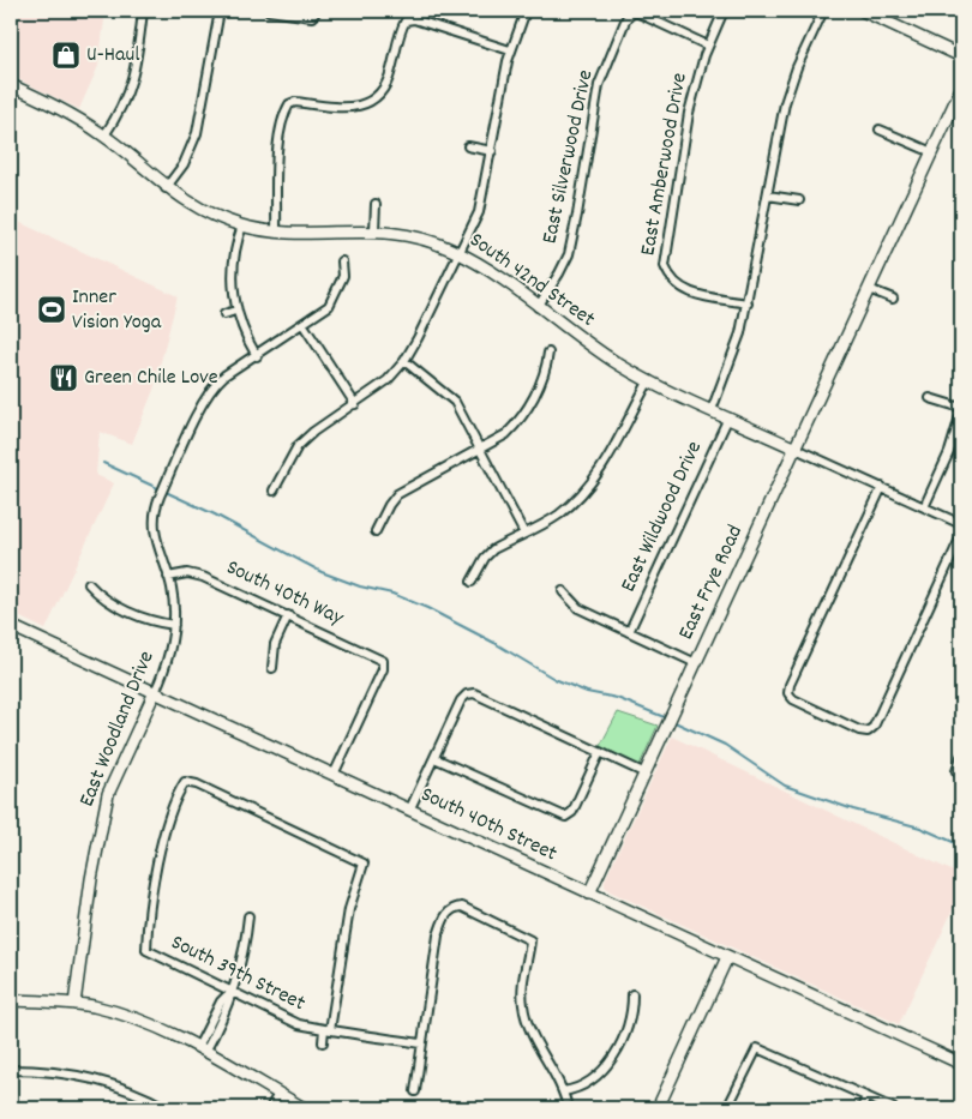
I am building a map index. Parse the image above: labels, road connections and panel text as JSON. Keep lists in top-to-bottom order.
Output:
{
  "streets": {
    "street": [
      "East Silverwood Drive",
      "East Amberwood Drive",
      "South 42nd Street",
      "East Wildwood Drive",
      "East Frye Road",
      "South 40th Way",
      "East Woodland Drive",
      "South 40th Street",
      "South 39th Street"
    ]
  },
  "crossings": [
    ["East Silverwood Drive", "East Amberwood Drive"],
    ["East Silverwood Drive", "South 42nd Street"],
    ["South 42nd Street", "East Wildwood Drive"],
    ["South 42nd Street", "East Frye Road"],
    ["East Frye Road", "South 40th Street"],
    ["South 40th Way", "East Woodland Drive"],
    ["South 40th Way", "South 40th Street"],
    ["East Woodland Drive", "South 40th Street"]
  ],
  "places": {
    "shop": ["U-Haul"],
    "sports": ["Inner Vision Yoga"],
    "restaurant": ["Green Chile Love"]
  }
}
